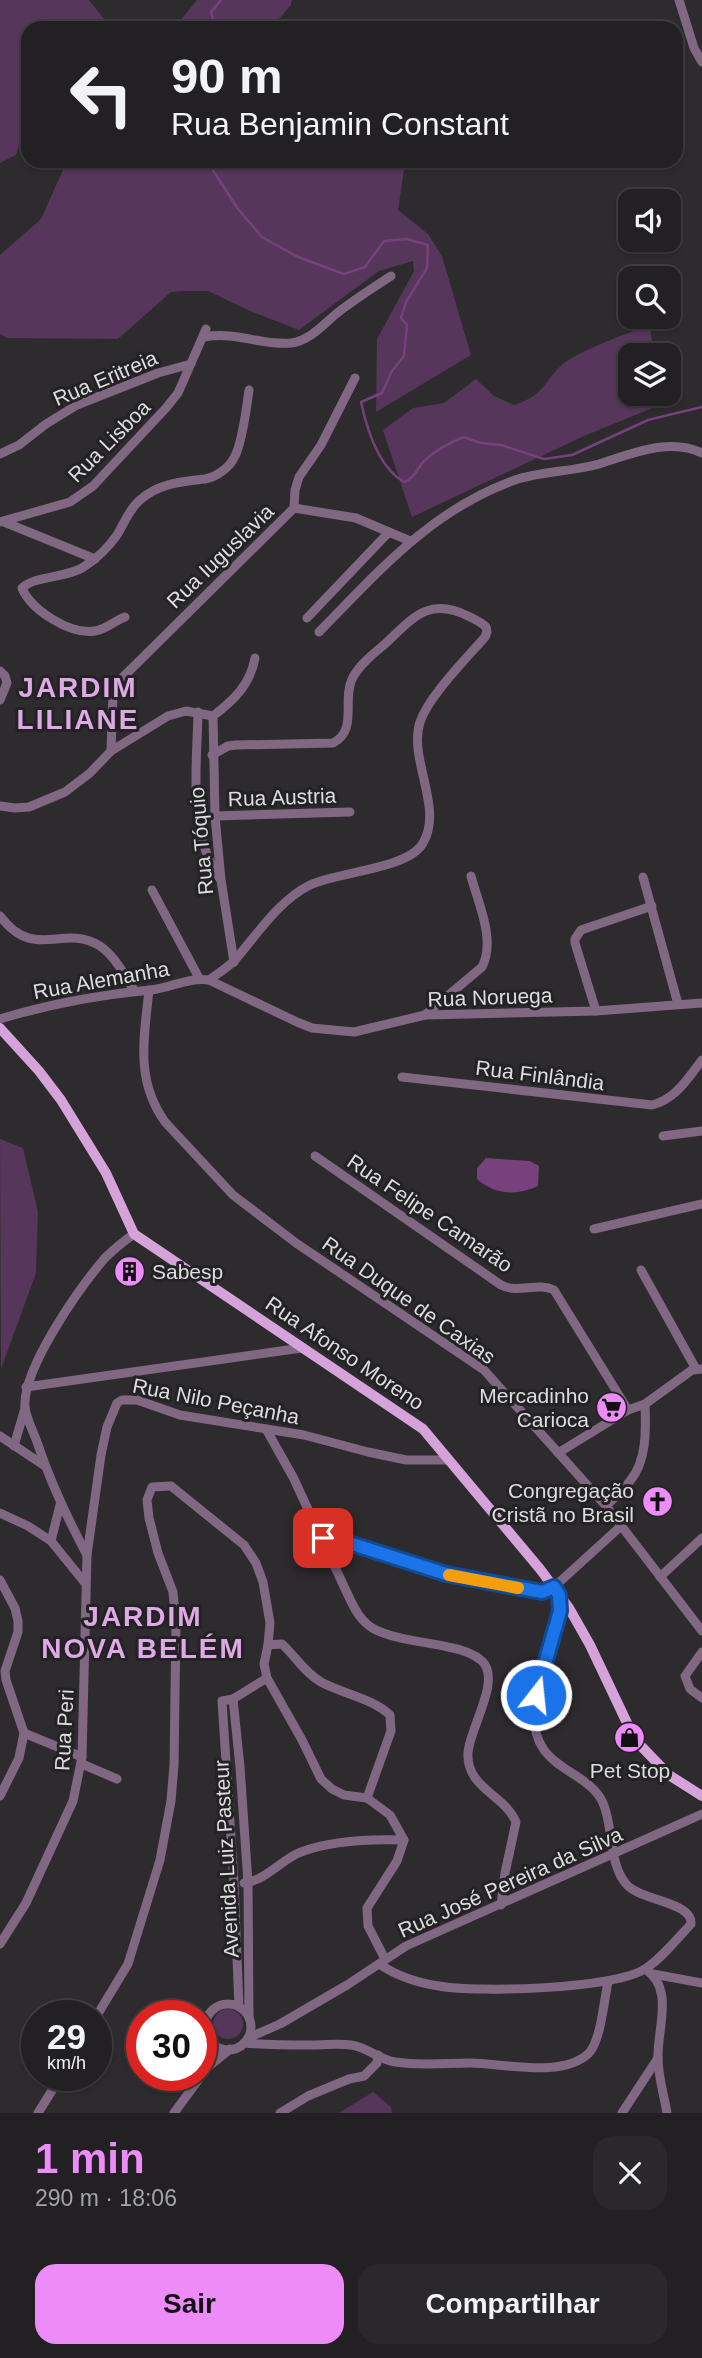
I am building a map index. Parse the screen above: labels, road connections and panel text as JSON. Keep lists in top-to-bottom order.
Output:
{
  "streets": {
    "main road": ["Rua Afonso Moreno"],
    "street": [
      "Rua Eritreia",
      "Rua Lisboa",
      "Rua Iuguslavia",
      "Rua Austria",
      "Rua Tóquio",
      "Rua Alemanha",
      "Rua Noruega",
      "Rua Finlândia",
      "Rua Felipe Camarão",
      "Rua Duque de Caxias",
      "Rua Nilo Peçanha",
      "Rua Peri",
      "Avenida Luiz Pasteur",
      "Rua José Pereira da Silva"
    ]
  },
  "crossings": [
    ["Rua Eritreia", "Rua Lisboa"],
    ["Rua Austria", "Rua Tóquio"],
    ["Rua Alemanha", "Rua Noruega"],
    ["Rua Alemanha", "Rua Duque de Caxias"],
    ["Rua Afonso Moreno", "Rua Nilo Peçanha"],
    ["Rua Nilo Peçanha", "Rua Peri"]
  ],
  "districts": ["JARDIM LILIANE", "JARDIM NOVA BELÉM"],
  "places": {
    "building": ["Sabesp"],
    "supermarket": ["Mercadinho Carioca"],
    "church": ["Congregação Cristã no Brasil"],
    "shop": ["Pet Stop"]
  },
  "page": {
    "turn": ["90 m", "Rua Benjamin Constant"],
    "speed": "29 km/h",
    "limit": "30",
    "heading": ["1 min", "290 m · 18:06"],
    "buttons": ["Sair", "Compartilhar"]
  }
}
